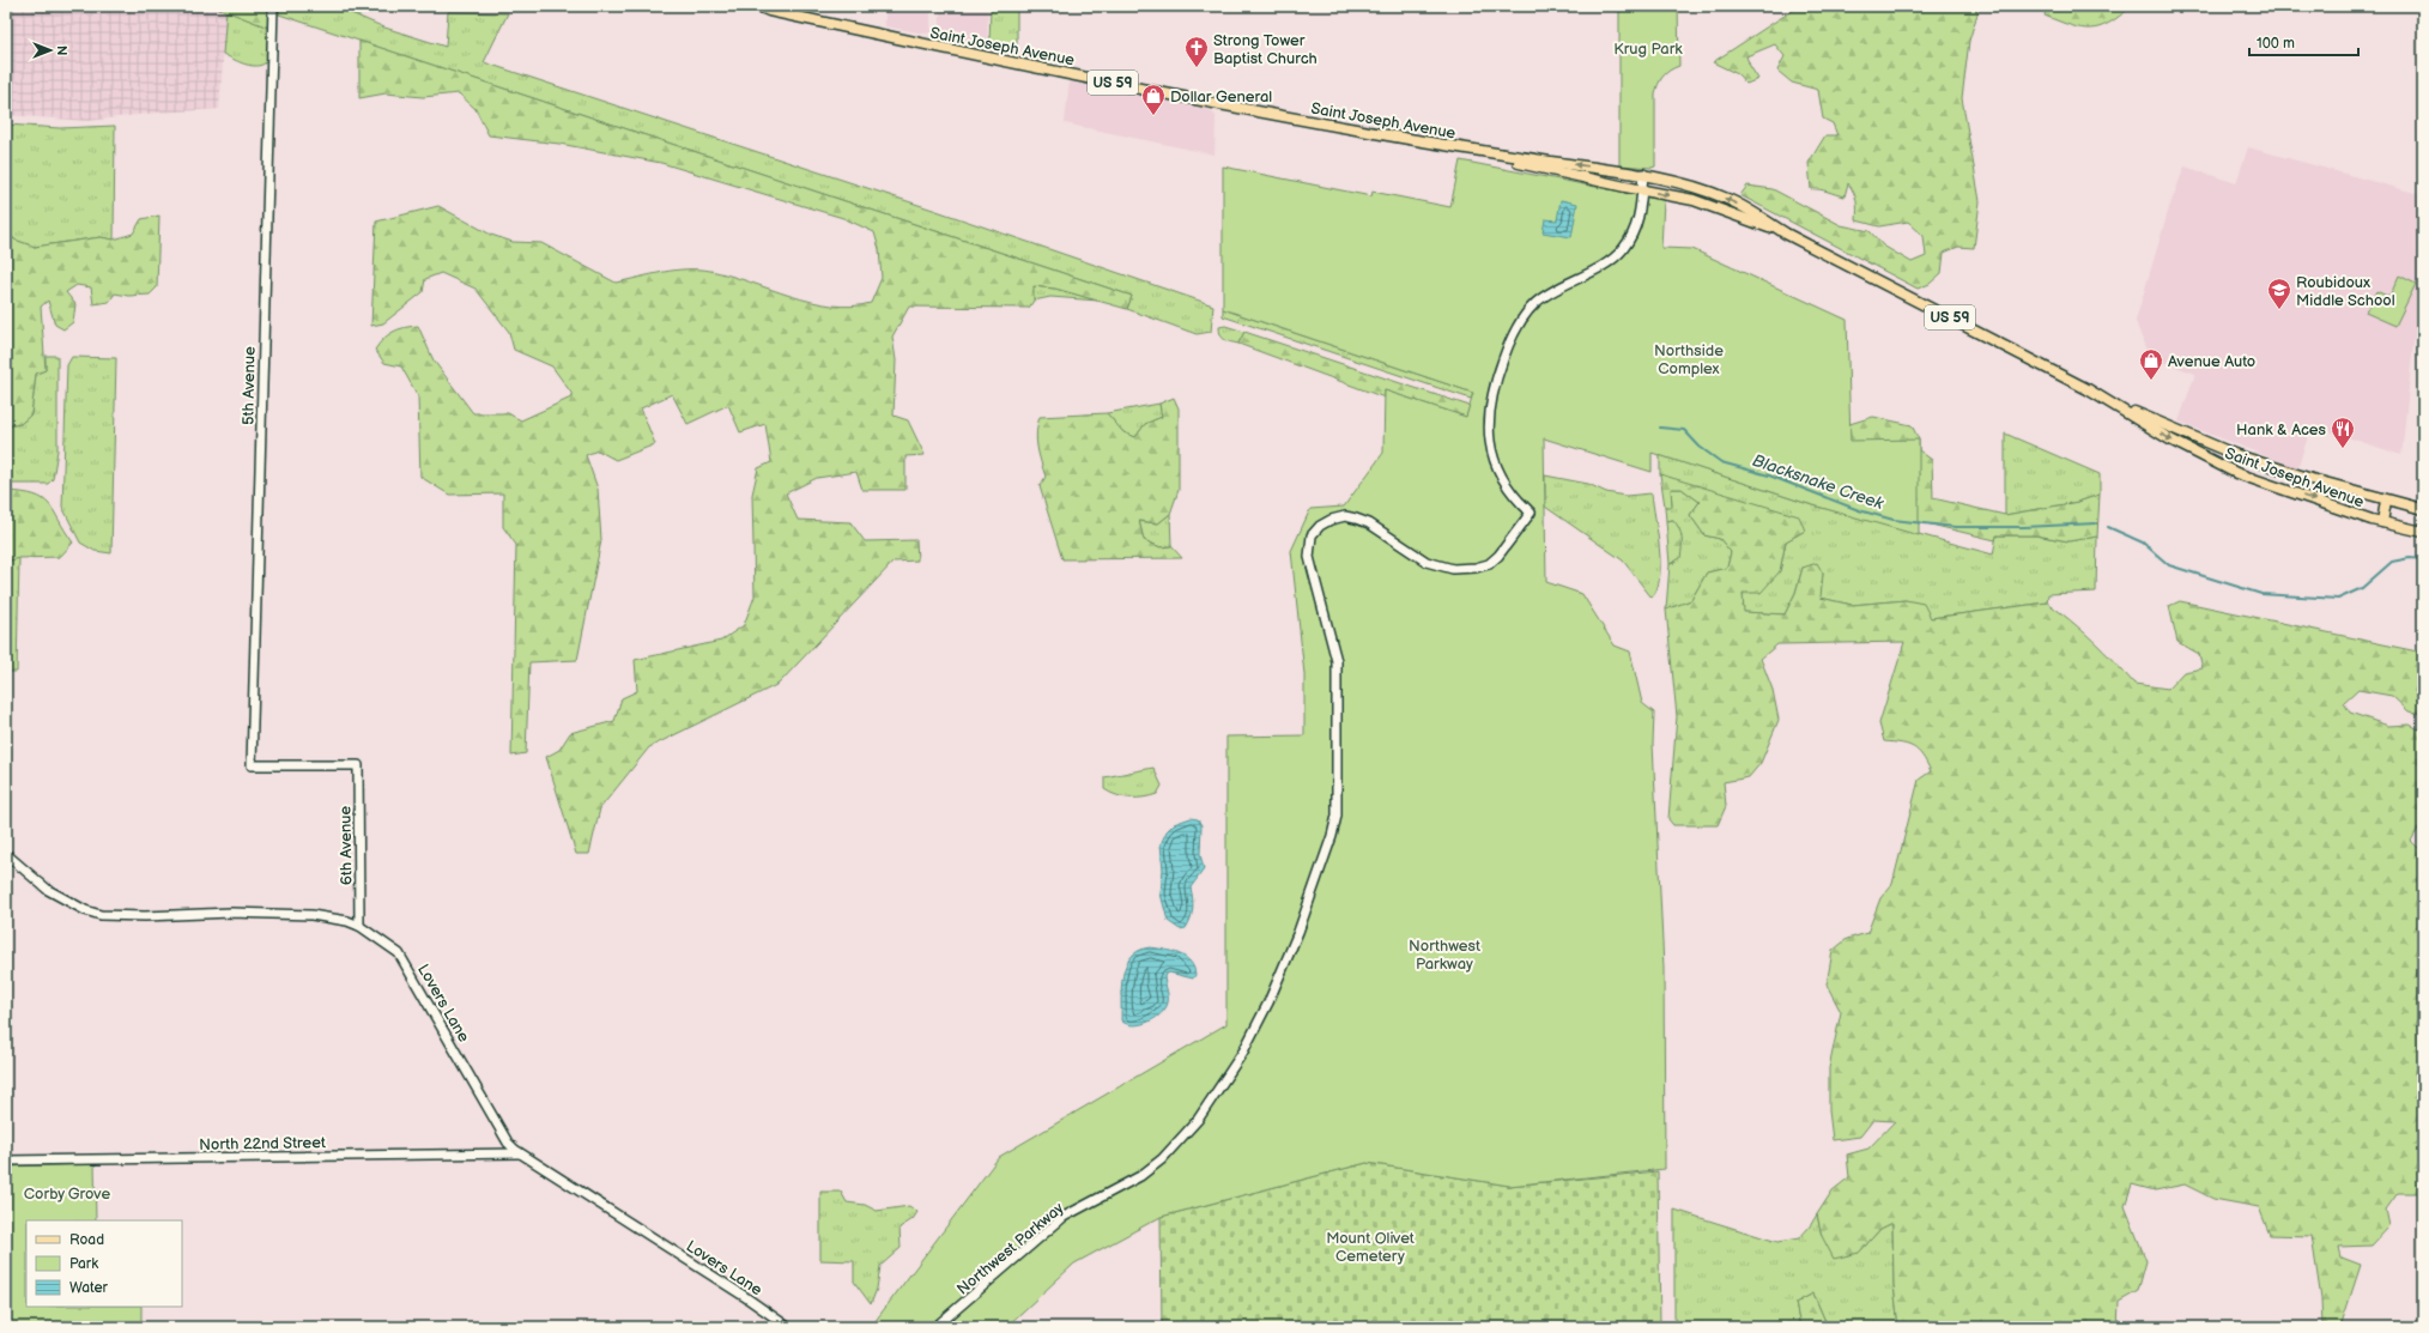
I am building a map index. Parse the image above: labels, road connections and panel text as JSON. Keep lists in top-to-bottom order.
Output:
{
  "streets": {
    "main road": ["Saint Joseph Avenue", "US 59"],
    "street": [
      "5th Avenue",
      "6th Avenue",
      "Lovers Lane",
      "North 22nd Street",
      "Northwest Parkway"
    ]
  },
  "crossings": [
    ["Saint Joseph Avenue", "Northwest Parkway"],
    ["5th Avenue", "6th Avenue"],
    ["6th Avenue", "Lovers Lane"],
    ["Lovers Lane", "North 22nd Street"]
  ],
  "water": ["Blacksnake Creek"],
  "parks": [
    "Krug Park",
    "Northside Complex",
    "Northwest Parkway",
    "Corby Grove",
    "Mount Olivet Cemetery"
  ],
  "places": {
    "church": ["Strong Tower Baptist Church"],
    "shop": ["Dollar General", "Avenue Auto"],
    "school or university": ["Roubidoux Middle School"],
    "restaurant": ["Hank & Aces"]
  },
  "legend": ["Road", "Park", "Water"],
  "scale_bar": "100 m",
  "north": "right"
}
